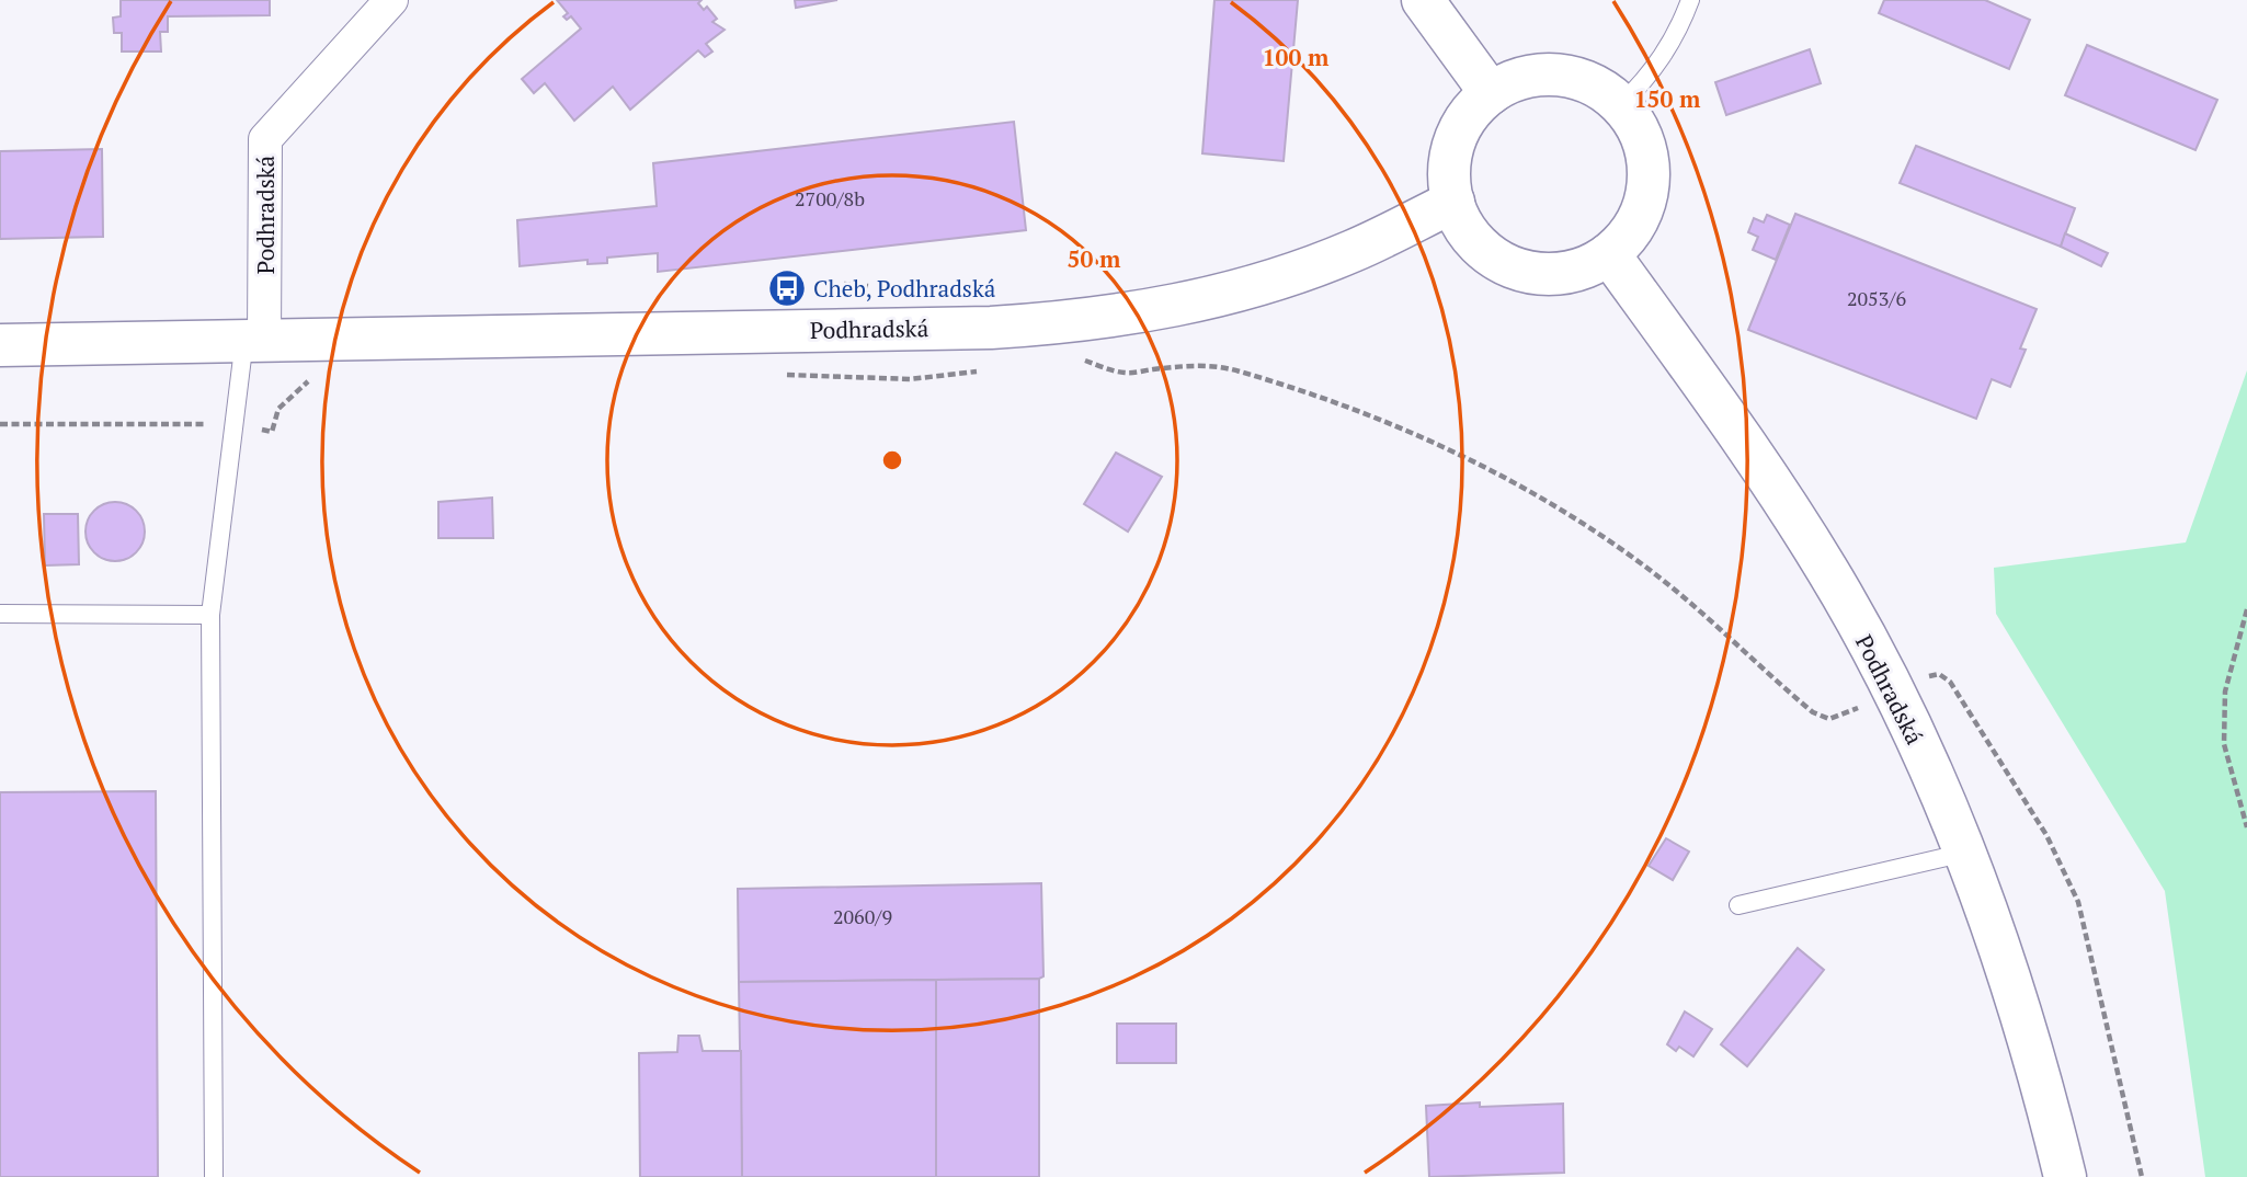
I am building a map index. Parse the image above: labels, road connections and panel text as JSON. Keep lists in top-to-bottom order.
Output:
{
  "streets": {
    "main road": ["Podhradská"]
  },
  "places": {
    "bus stop": ["Cheb, Podhradská"]
  },
  "house_numbers": ["2700/8b", "2053/6", "2060/9"],
  "rings": ["100 m", "150 m", "50 m"]
}
